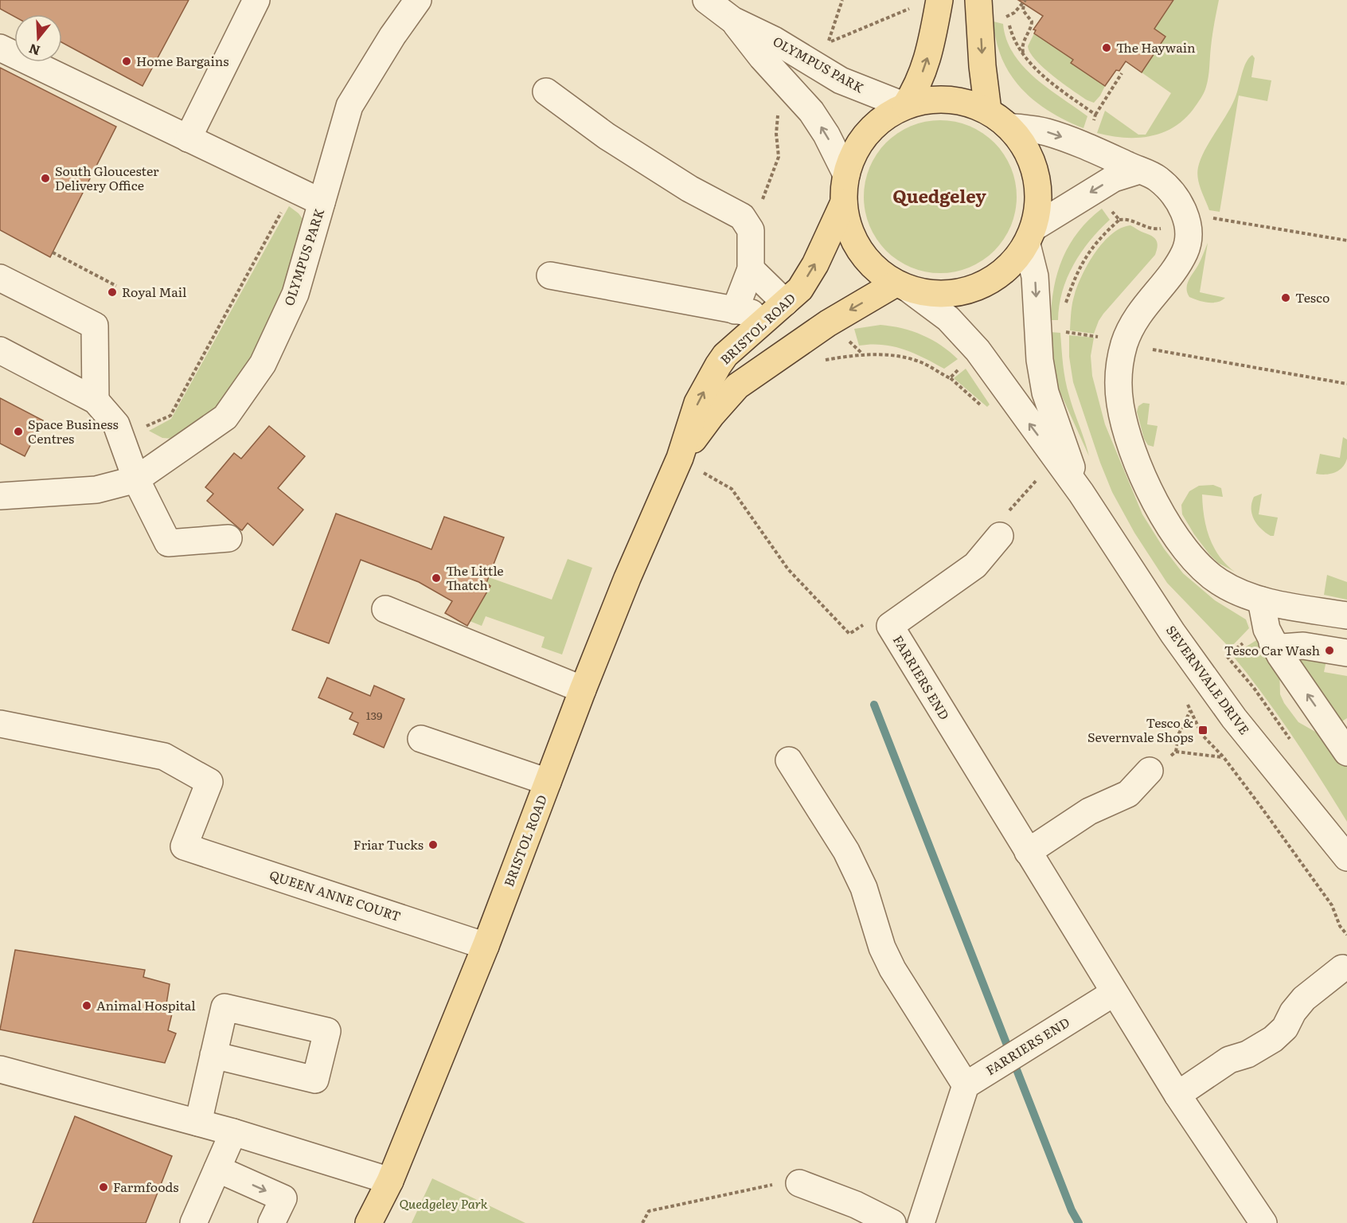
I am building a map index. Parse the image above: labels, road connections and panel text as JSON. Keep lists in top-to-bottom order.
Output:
{
  "streets": {
    "main road": ["BRISTOL ROAD"],
    "street": [
      "OLYMPUS PARK",
      "FARRIERS END",
      "SEVERNVALE DRIVE",
      "QUEEN ANNE COURT"
    ]
  },
  "crossings": [
    ["BRISTOL ROAD", "SEVERNVALE DRIVE"],
    ["BRISTOL ROAD", "QUEEN ANNE COURT"]
  ],
  "districts": ["Quedgeley"],
  "parks": ["Quedgeley Park"],
  "places": {
    "other": [
      "The Haywain",
      "Home Bargains",
      "South Gloucester Delivery Office",
      "Royal Mail",
      "Tesco",
      "Space Business Centres",
      "The Little Thatch",
      "Tesco Car Wash",
      "Friar Tucks",
      "Animal Hospital",
      "Farmfoods"
    ],
    "transit": ["Tesco & Severnvale Shops"]
  },
  "house_numbers": ["139"],
  "north": "bottom"
}
